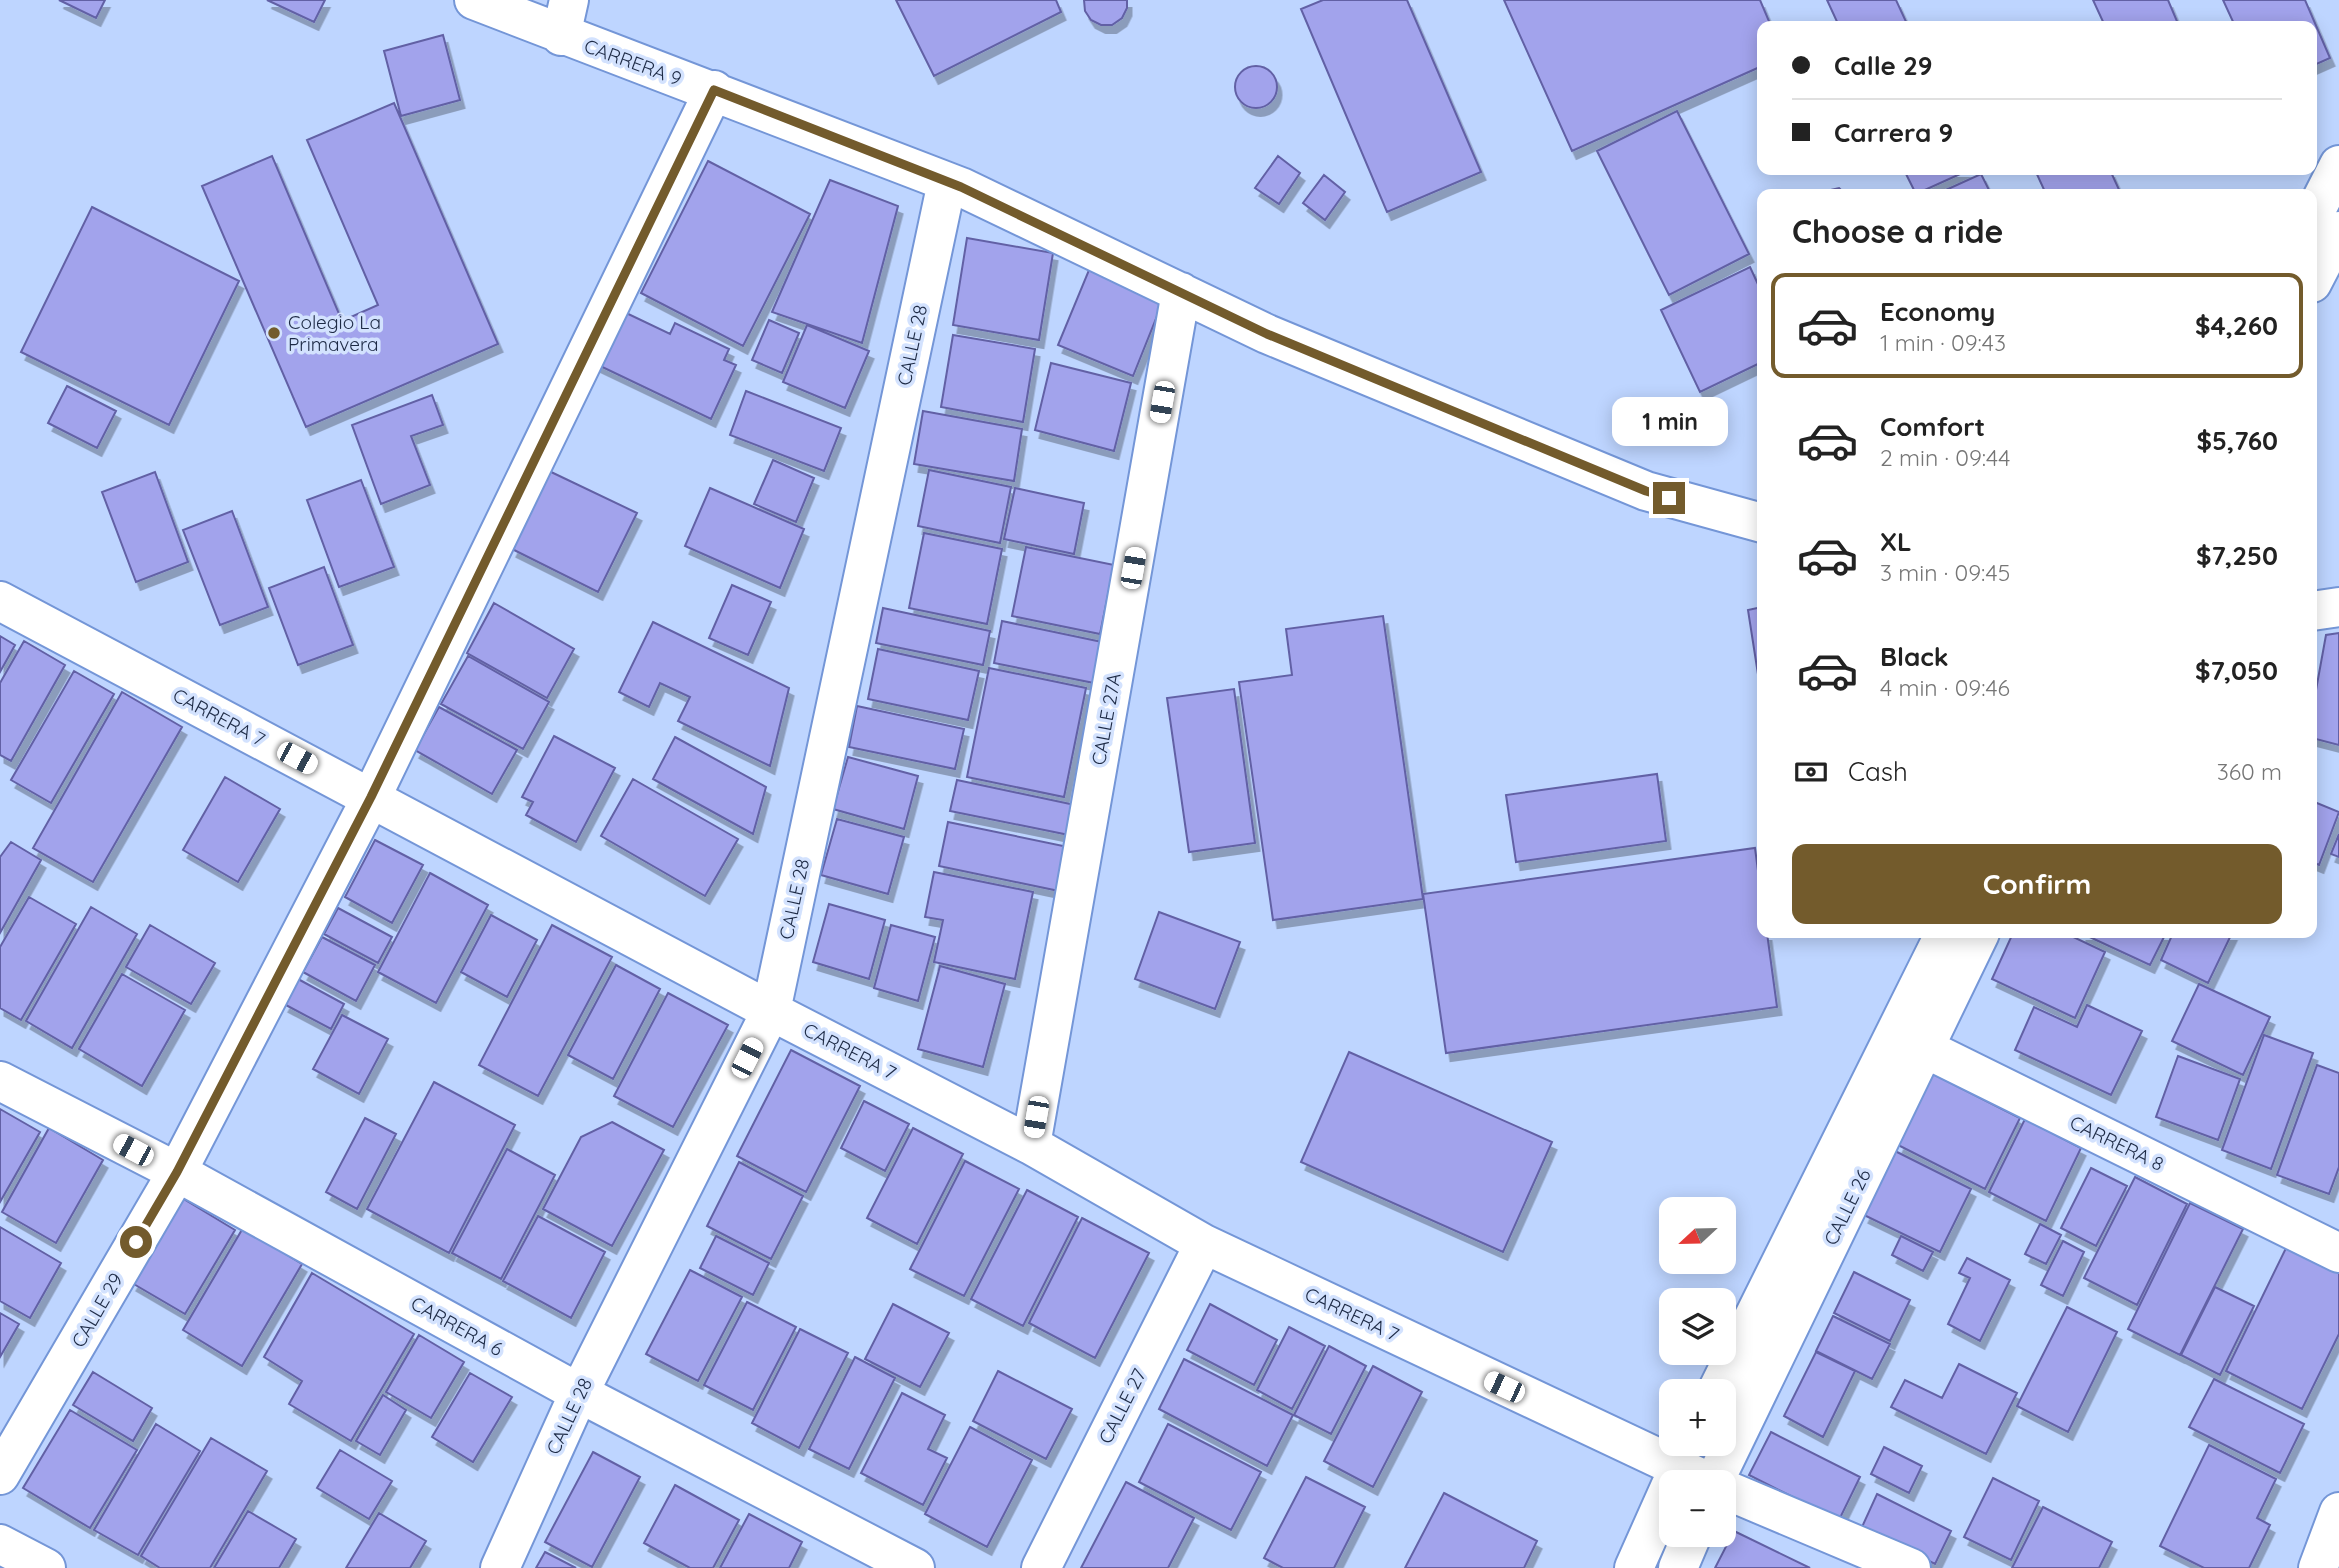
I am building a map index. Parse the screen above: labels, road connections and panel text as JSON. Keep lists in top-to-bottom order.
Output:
{
  "streets": {
    "street": [
      "CARRERA 9",
      "CALLE 28",
      "CARRERA 7",
      "CALLE 27A",
      "CARRERA 8",
      "CALLE 26",
      "CALLE 29",
      "CARRERA 6",
      "CALLE 27"
    ]
  },
  "crossings": [
    ["CARRERA 9", "CALLE 28"],
    ["CARRERA 9", "CALLE 27A"],
    ["CARRERA 9", "CALLE 29"],
    ["CALLE 28", "CARRERA 7"],
    ["CALLE 28", "CARRERA 6"],
    ["CARRERA 7", "CALLE 27A"],
    ["CARRERA 7", "CALLE 29"],
    ["CARRERA 7", "CALLE 27"],
    ["CARRERA 8", "CALLE 26"],
    ["CALLE 29", "CARRERA 6"]
  ],
  "places": ["Colegio La Primavera"],
  "north": "left",
  "page": {
    "banner": ["Calle 29", "Carrera 9"],
    "heading": "Choose a ride",
    "list": [
      {
        "name": "Economy",
        "note": "1 min · 09:43",
        "value": "$4,260"
      },
      {
        "name": "Comfort",
        "note": "2 min · 09:44",
        "value": "$5,760"
      },
      {
        "name": "XL",
        "note": "3 min · 09:45",
        "value": "$7,250"
      },
      {
        "name": "Black",
        "note": "4 min · 09:46",
        "value": "$7,050"
      }
    ],
    "bubble": "1 min",
    "pay": ["Cash", "360 m"],
    "buttons": "Confirm",
    "map_buttons": ["+", "−"]
  }
}
